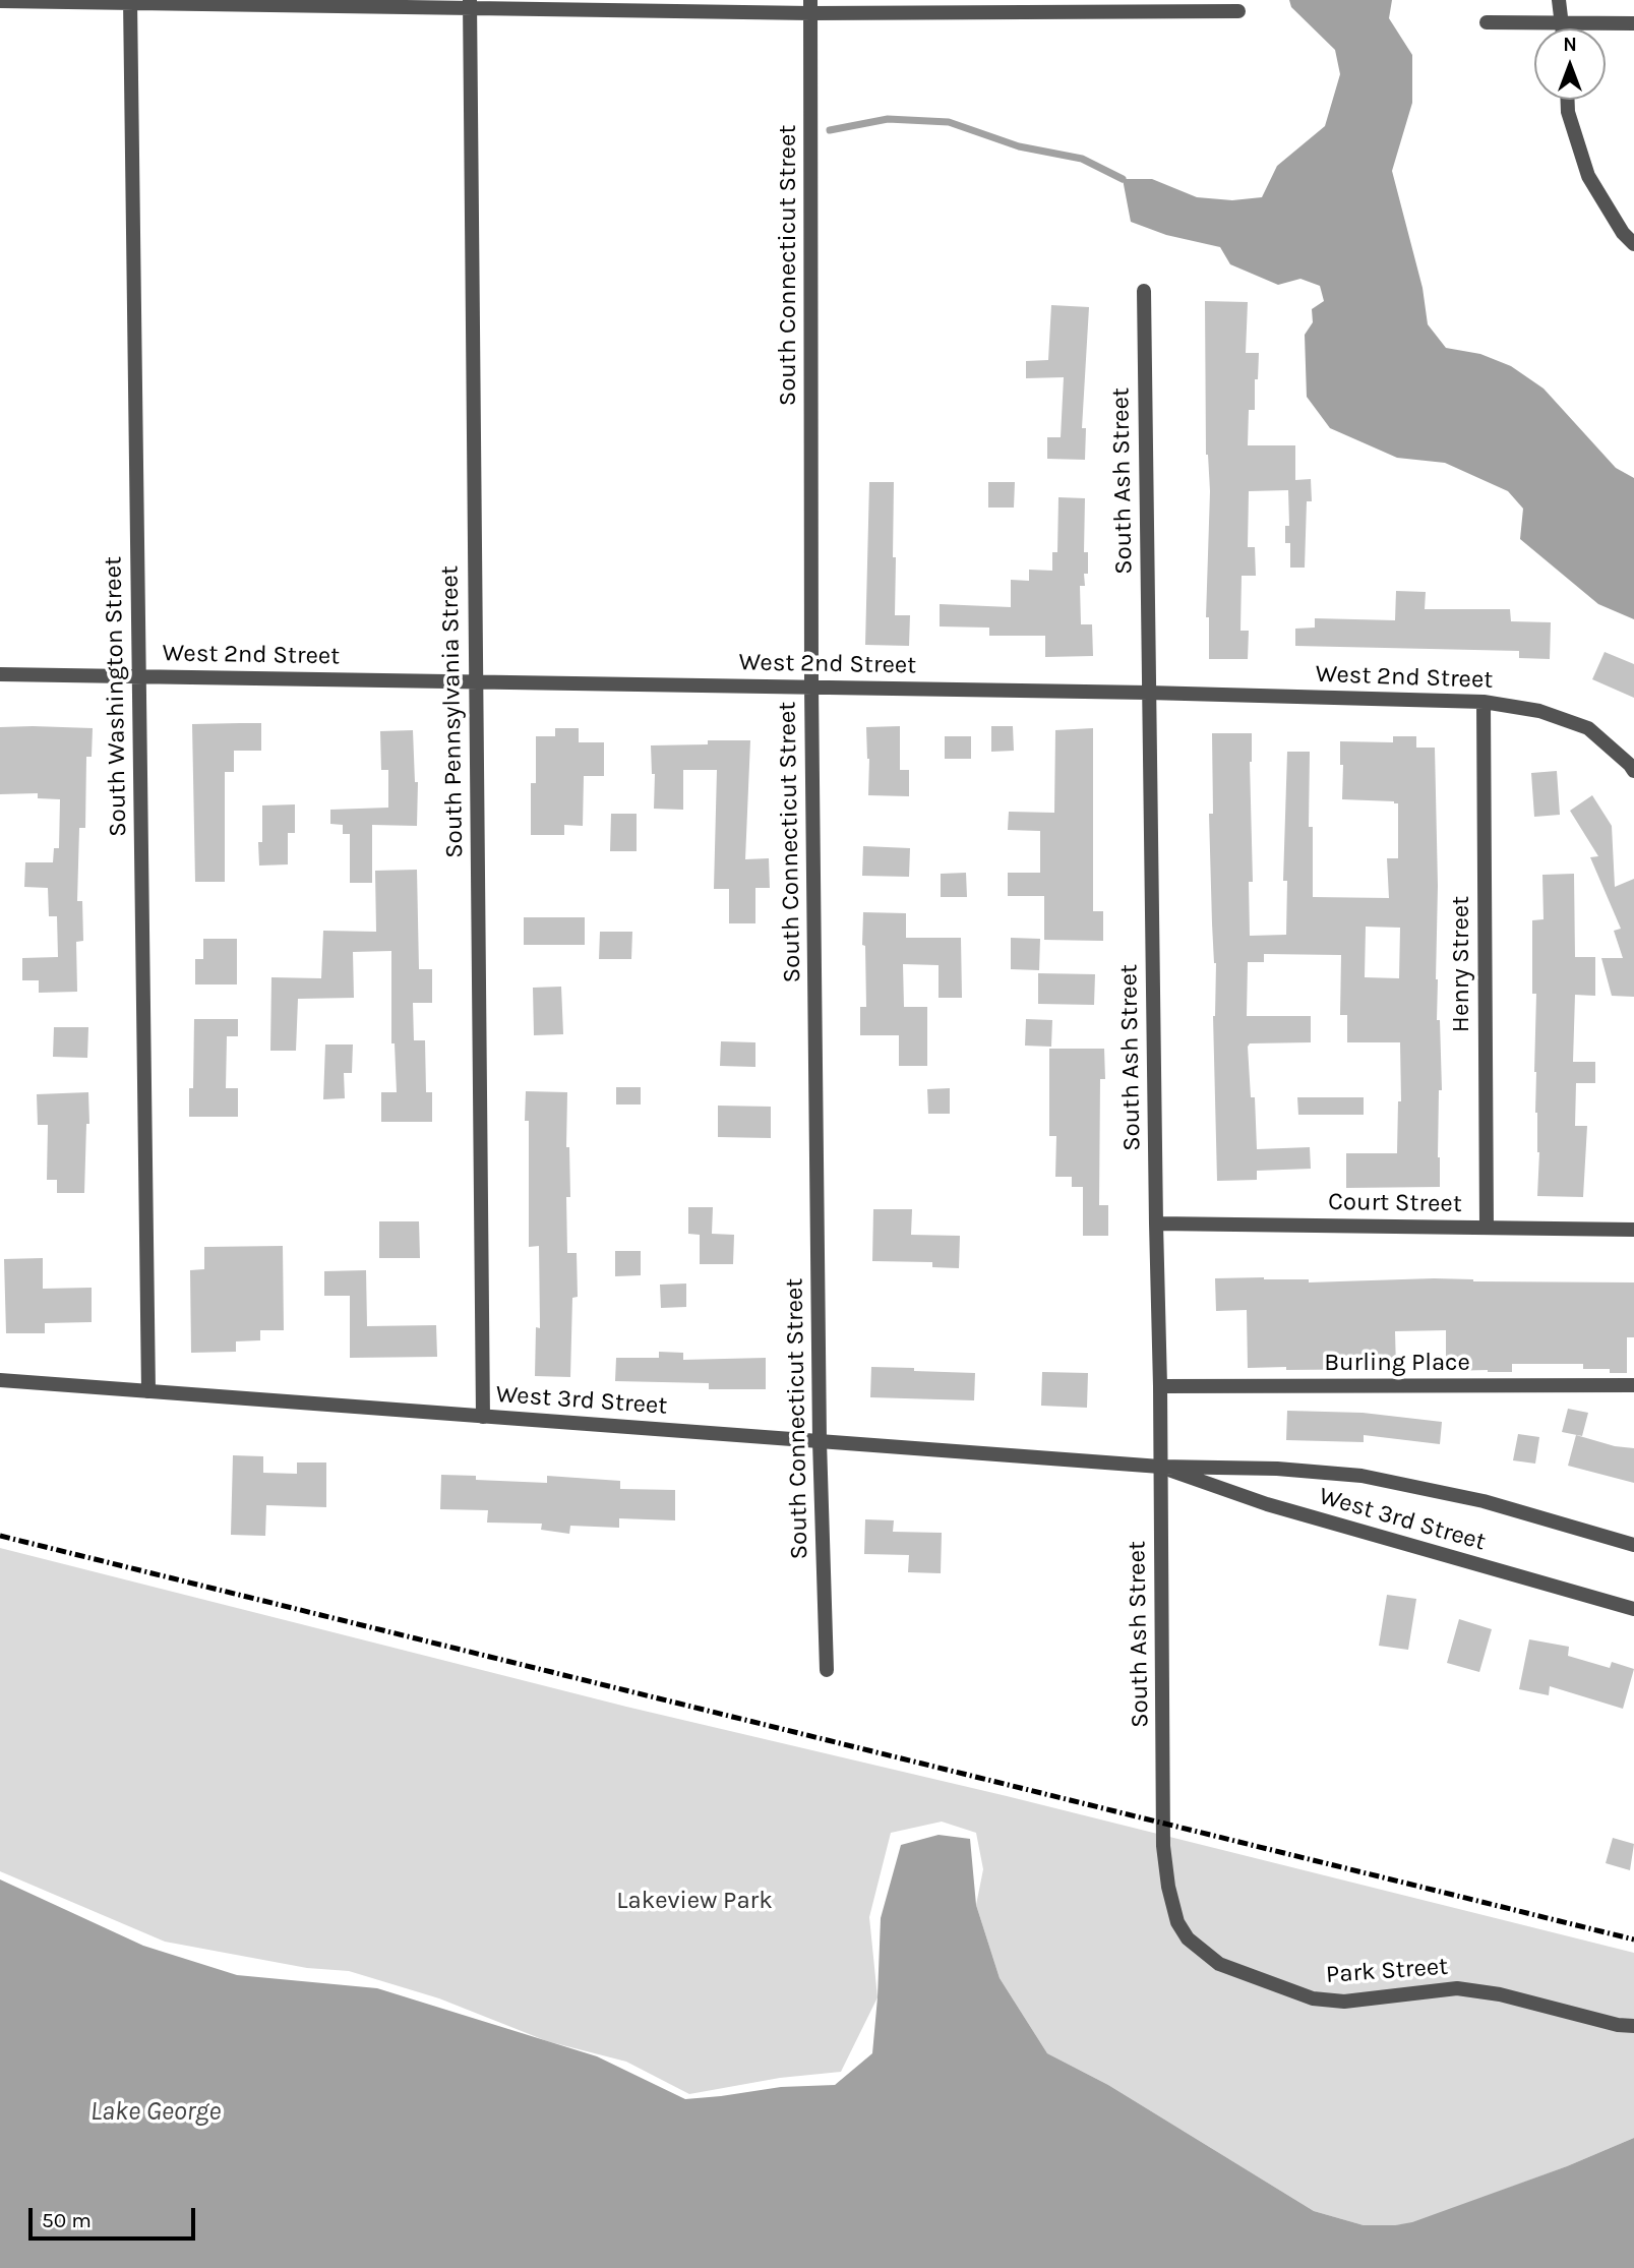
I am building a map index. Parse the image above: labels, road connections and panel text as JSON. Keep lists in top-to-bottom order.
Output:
{
  "streets": {
    "street": [
      "South Connecticut Street",
      "South Ash Street",
      "West 2nd Street",
      "South Washington Street",
      "South Pennsylvania Street",
      "Henry Street",
      "Court Street",
      "Burling Place",
      "West 3rd Street",
      "Park Street"
    ]
  },
  "crossings": [
    ["South Connecticut Street", "West 2nd Street"],
    ["South Connecticut Street", "West 3rd Street"],
    ["South Ash Street", "West 2nd Street"],
    ["South Ash Street", "Court Street"],
    ["South Ash Street", "Burling Place"],
    ["South Ash Street", "West 3rd Street"],
    ["South Ash Street", "Park Street"],
    ["West 2nd Street", "South Washington Street"],
    ["West 2nd Street", "South Pennsylvania Street"],
    ["West 2nd Street", "Henry Street"],
    ["South Washington Street", "West 3rd Street"],
    ["South Pennsylvania Street", "West 3rd Street"],
    ["Henry Street", "Court Street"]
  ],
  "water": ["Lake George"],
  "parks": ["Lakeview Park"],
  "scale_bar": "50 m",
  "north": "top"
}
